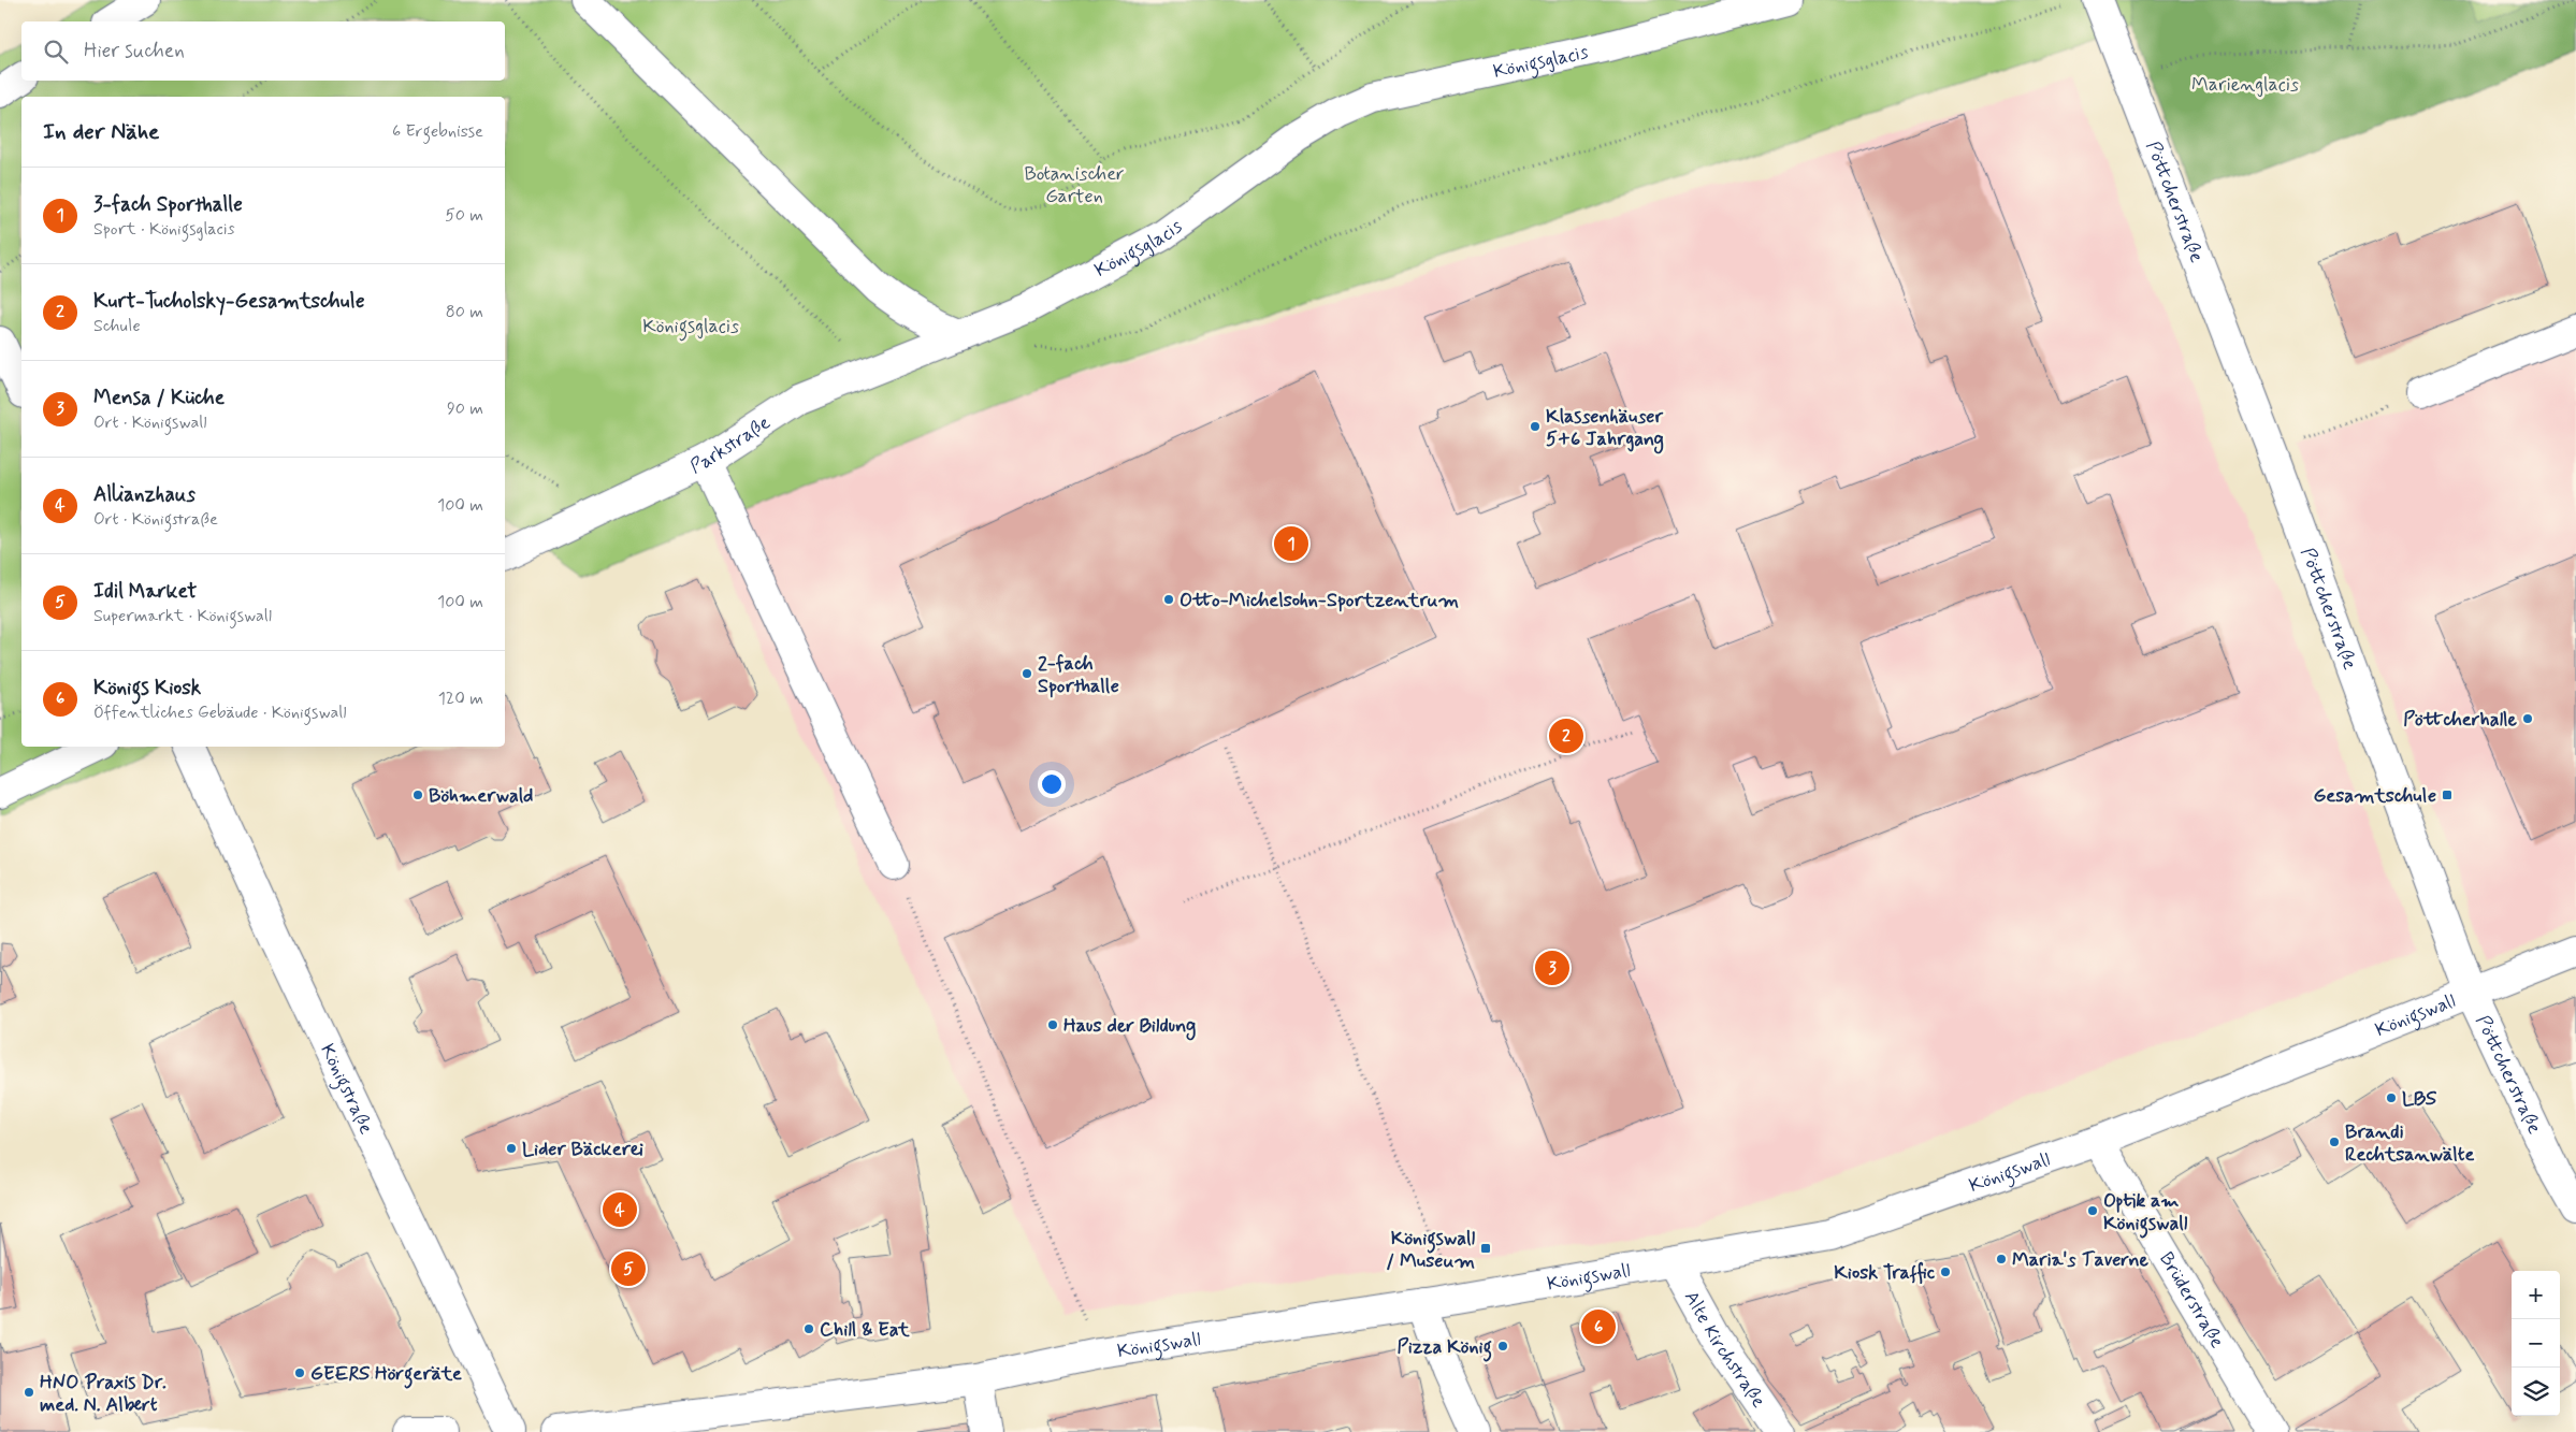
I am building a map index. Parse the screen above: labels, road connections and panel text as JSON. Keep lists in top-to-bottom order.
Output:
{
  "streets": {
    "street": [
      "Königsglacis",
      "Pöttcherstraße",
      "Parkstraße",
      "Königswall",
      "Königstraße",
      "Brüderstraße",
      "Alte Kirchstraße"
    ]
  },
  "crossings": [
    ["Königsglacis", "Parkstraße"],
    ["Pöttcherstraße", "Königswall"],
    ["Königswall", "Brüderstraße"],
    ["Königswall", "Alte Kirchstraße"]
  ],
  "parks": ["Marienglacis", "Botanischer Garten", "Königsglacis"],
  "places": {
    "other": [
      "Klassenhäuser 5+6 Jahrgang",
      "Otto-Michelsohn-Sportzentrum",
      "2-fach Sporthalle",
      "Pöttcherhalle",
      "Böhmerwald",
      "Haus der Bildung",
      "LBS",
      "Brandi Rechtsanwälte",
      "Lider Bäckerei",
      "Optik am Königswall",
      "Maria's Taverne",
      "Kiosk Traffic",
      "Chill & Eat",
      "Pizza König",
      "GEERS Hörgeräte",
      "HNO Praxis Dr. med. N. Albert"
    ],
    "transit": ["Gesamtschule", "Königswall / Museum"]
  },
  "page": {
    "search": "Hier suchen",
    "heading": ["In der Nähe", "6 Ergebnisse"],
    "list": [
      {
        "mark": "1",
        "name": "3-fach Sporthalle",
        "note": "Sport · Königsglacis",
        "value": "50 m"
      },
      {
        "mark": "2",
        "name": "Kurt-Tucholsky-Gesamtschule",
        "note": "Schule",
        "value": "80 m"
      },
      {
        "mark": "3",
        "name": "Mensa / Küche",
        "note": "Ort · Königswall",
        "value": "90 m"
      },
      {
        "mark": "4",
        "name": "Allianzhaus",
        "note": "Ort · Königstraße",
        "value": "100 m"
      },
      {
        "mark": "5",
        "name": "Idil Market",
        "note": "Supermarkt · Königswall",
        "value": "100 m"
      },
      {
        "mark": "6",
        "name": "Königs Kiosk",
        "note": "Öffentliches Gebäude · Königswall",
        "value": "120 m"
      }
    ],
    "pins": [
      "1",
      "2",
      "3",
      "4",
      "5",
      "6"
    ],
    "map_buttons": ["+", "−"]
  }
}
